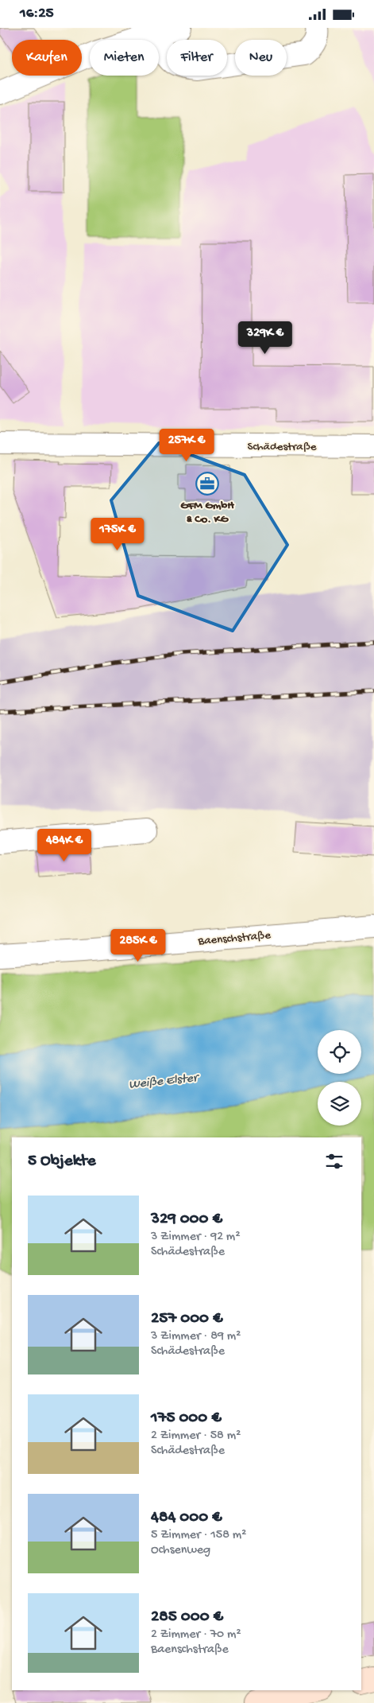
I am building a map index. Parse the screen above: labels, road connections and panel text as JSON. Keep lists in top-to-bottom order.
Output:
{
  "streets": {
    "street": ["Schädestraße", "Baenschstraße"]
  },
  "water": ["Weiße Elster"],
  "places": {
    "office": ["GFM GmbH & Co. KG"]
  },
  "page": {
    "status": "16:25",
    "chip": [
      "Kaufen",
      "Mieten",
      "Filter",
      "Neu"
    ],
    "price": [
      "329K €",
      "257K €",
      "175K €",
      "484K €",
      "285K €"
    ],
    "heading": "5 Objekte",
    "list": [
      {
        "name": "329 000 €",
        "note": "3 Zimmer · 92 m² · Schädestraße"
      },
      {
        "name": "257 000 €",
        "note": "3 Zimmer · 89 m² · Schädestraße"
      },
      {
        "name": "175 000 €",
        "note": "2 Zimmer · 58 m² · Schädestraße"
      },
      {
        "name": "484 000 €",
        "note": "5 Zimmer · 158 m² · Ochsenweg"
      },
      {
        "name": "285 000 €",
        "note": "2 Zimmer · 70 m² · Baenschstraße"
      }
    ]
  }
}
